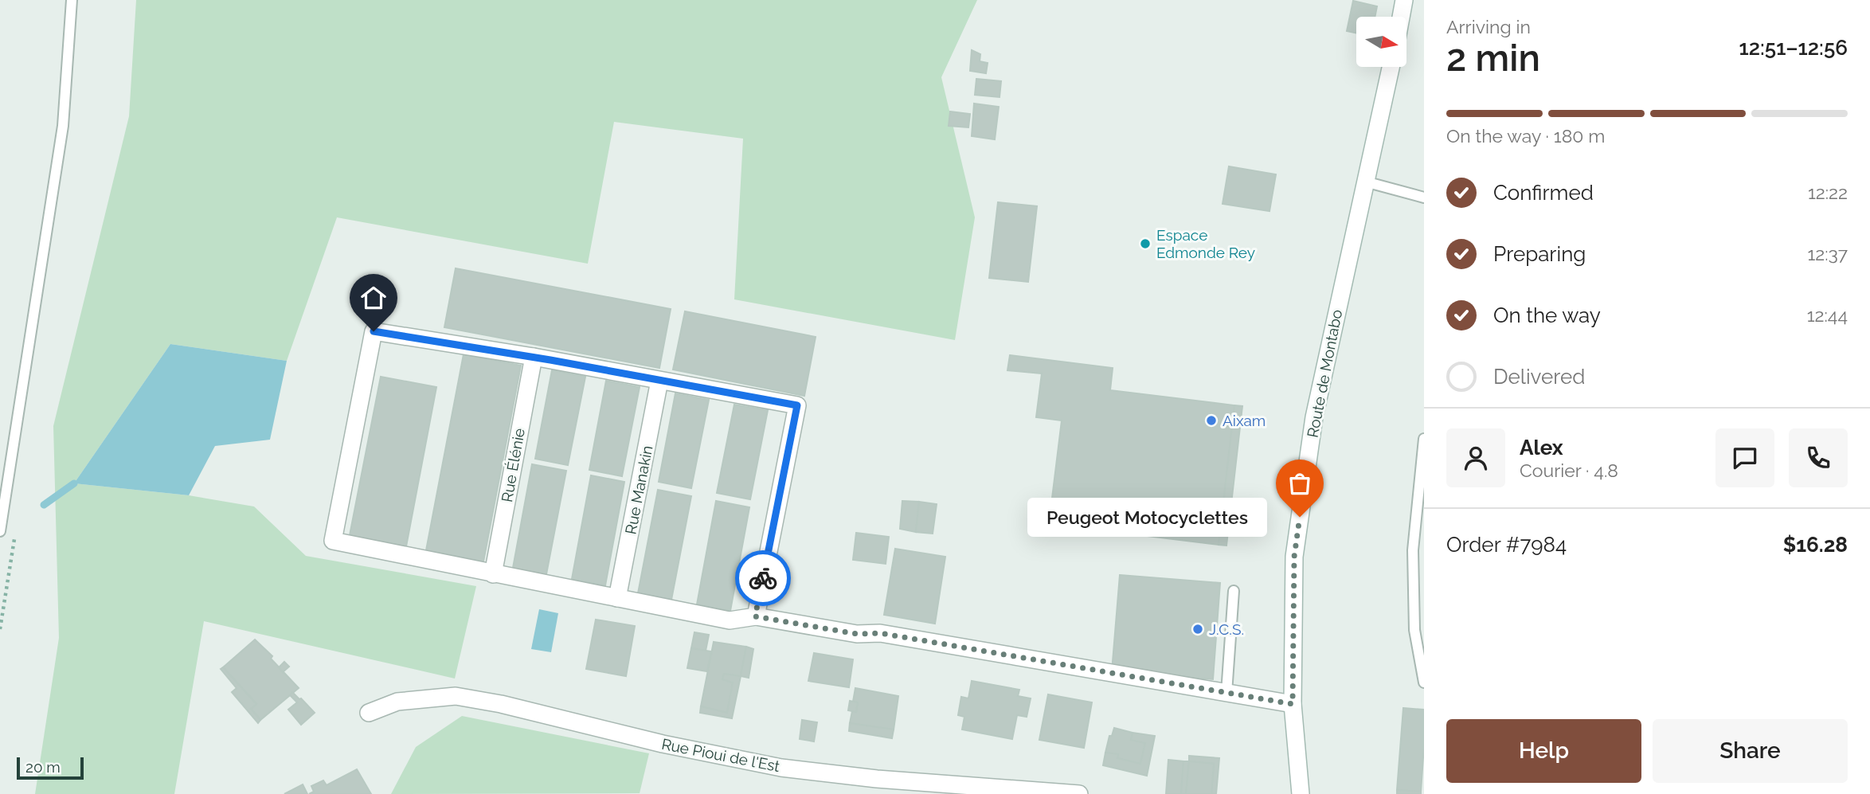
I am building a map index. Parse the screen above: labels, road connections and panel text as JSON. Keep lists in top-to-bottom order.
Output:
{
  "streets": {
    "street": [
      "Route de Montabo",
      "Rue Élénie",
      "Rue Manakin",
      "Rue Pioui de l'Est"
    ]
  },
  "places": [
    "Espace Edmonde Rey",
    "Aixam",
    "Peugeot Motocyclettes",
    "J.C.S."
  ],
  "scale_bar": "20 m",
  "north": "right",
  "page": {
    "heading": ["2 min", "Arriving in", "12:51–12:56"],
    "panel": [
      "Alex",
      "Courier · 4.8",
      "Order #7984",
      "$16.28"
    ],
    "bar": "On the way · 180 m",
    "list": [
      ["Confirmed", "12:22"],
      ["Preparing", "12:37"],
      ["On the way", "12:44"],
      "Delivered"
    ],
    "bubble": "Peugeot Motocyclettes",
    "buttons": ["Help", "Share"],
    "scale": "20 m"
  }
}
